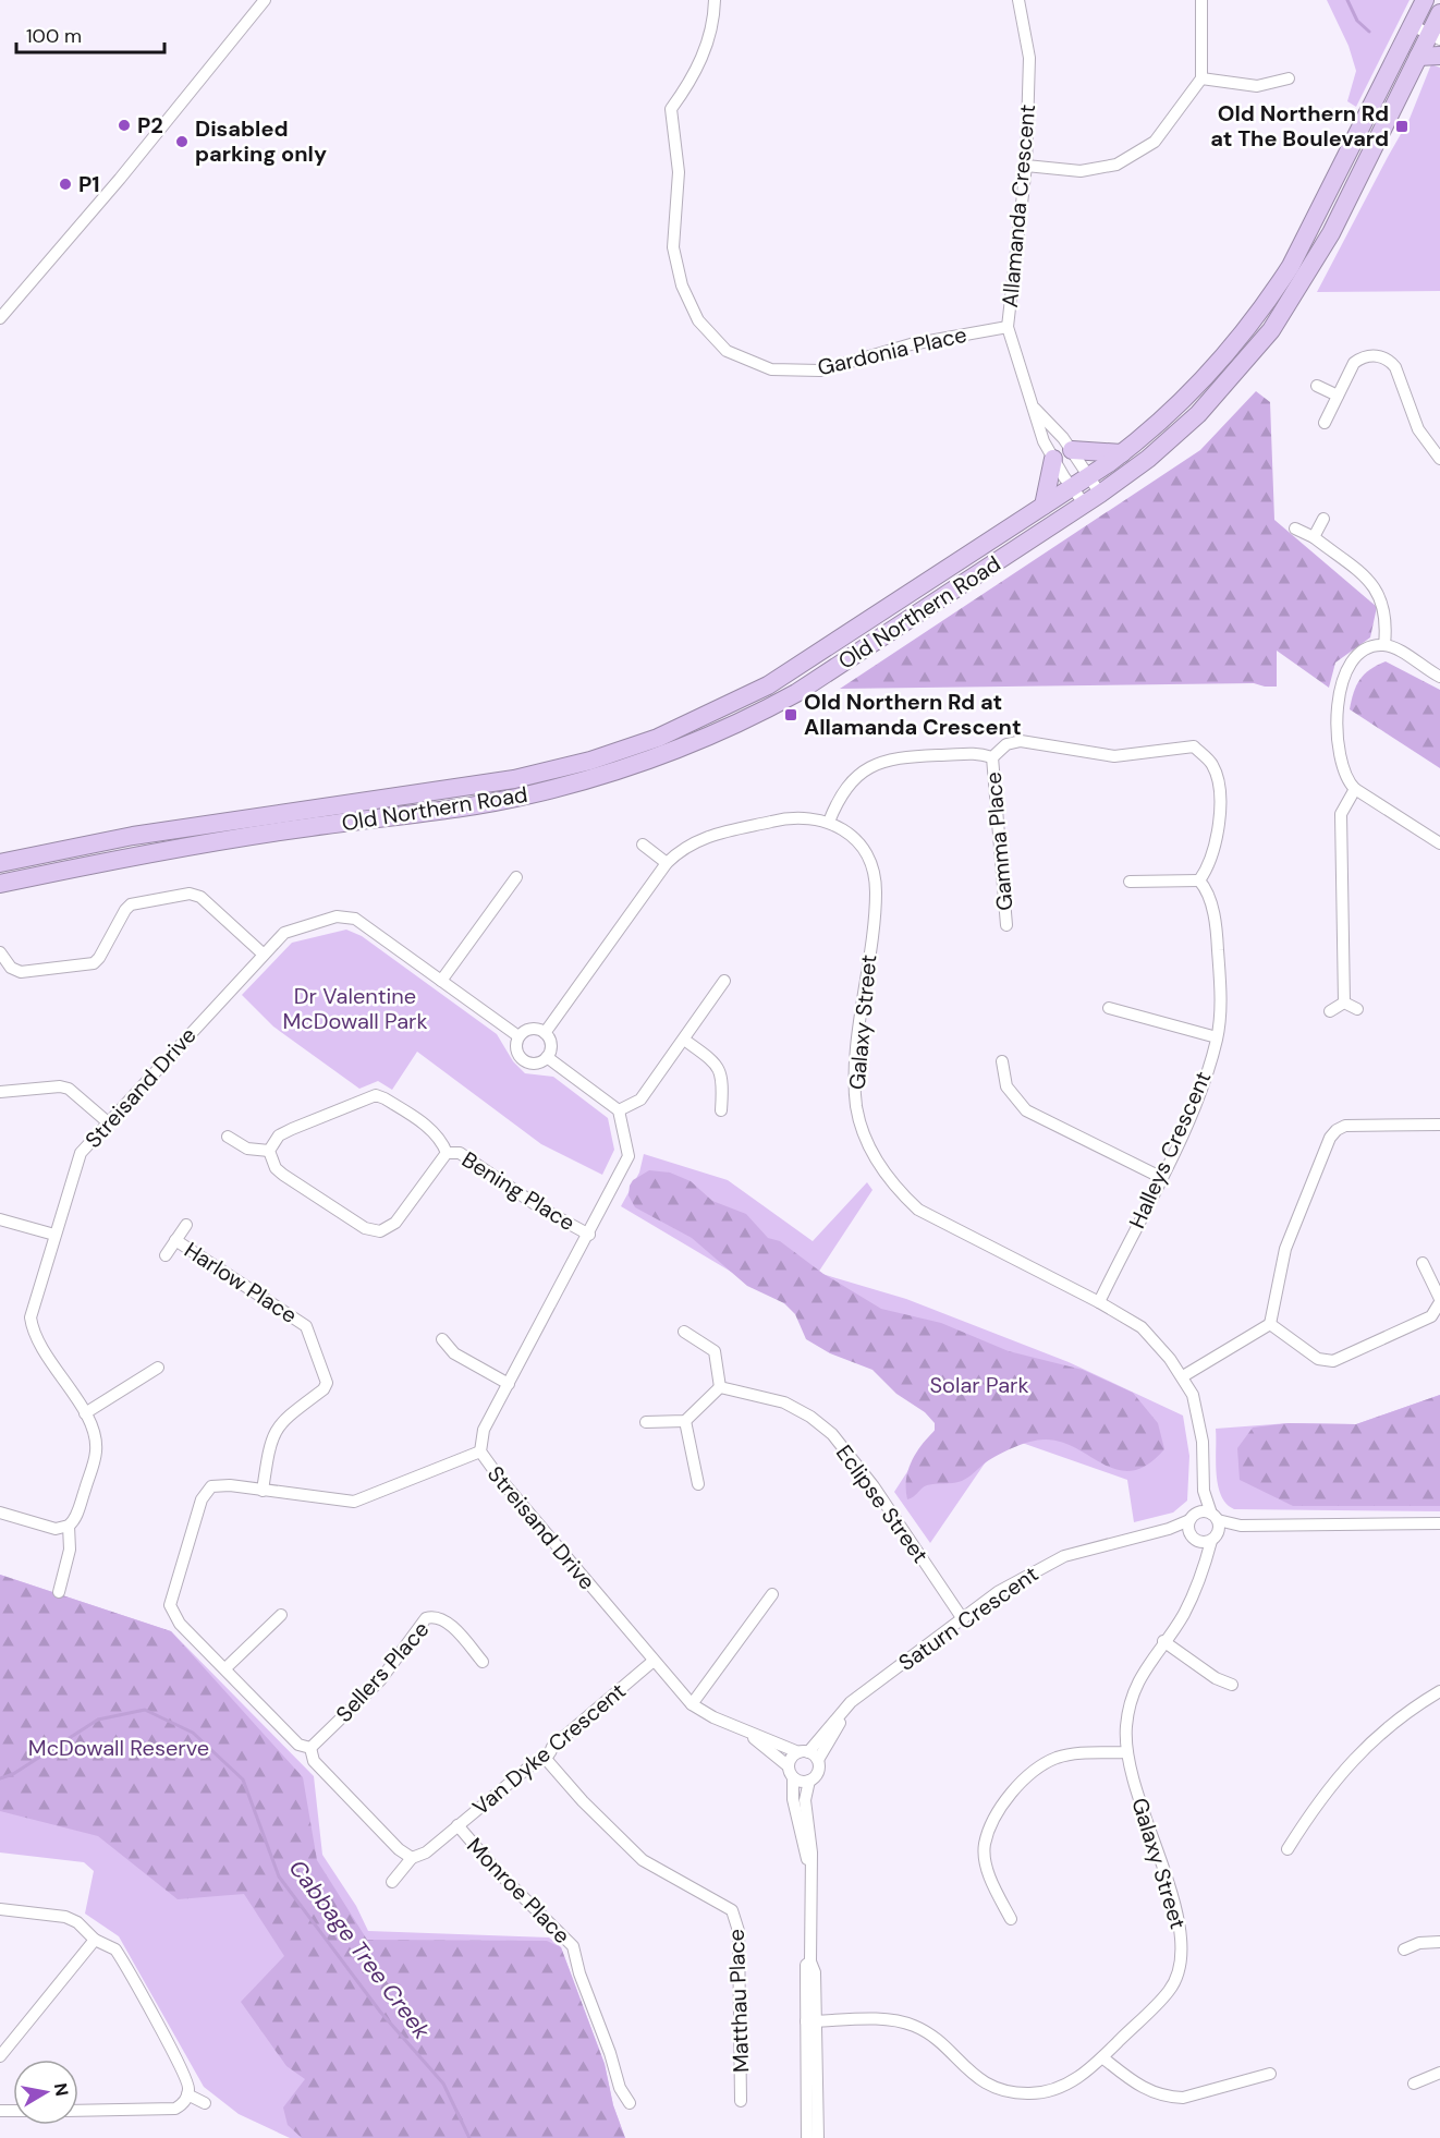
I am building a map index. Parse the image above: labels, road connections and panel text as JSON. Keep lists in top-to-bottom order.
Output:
{
  "streets": {
    "highway": ["Old Northern Road"],
    "street": [
      "Allamanda Crescent",
      "Gardonia Place",
      "Gamma Place",
      "Galaxy Street",
      "Streisand Drive",
      "Halleys Crescent",
      "Bening Place",
      "Harlow Place",
      "Eclipse Street",
      "Saturn Crescent",
      "Sellers Place",
      "Van Dyke Crescent",
      "Monroe Place",
      "Matthau Place"
    ]
  },
  "crossings": [
    ["Allamanda Crescent", "Gardonia Place"],
    ["Allamanda Crescent", "Old Northern Road"],
    ["Galaxy Street", "Halleys Crescent"],
    ["Galaxy Street", "Saturn Crescent"],
    ["Streisand Drive", "Bening Place"],
    ["Streisand Drive", "Saturn Crescent"],
    ["Streisand Drive", "Van Dyke Crescent"],
    ["Eclipse Street", "Saturn Crescent"],
    ["Van Dyke Crescent", "Monroe Place"],
    ["Van Dyke Crescent", "Matthau Place"]
  ],
  "water": ["Cabbage Tree Creek"],
  "parks": ["Dr Valentine McDowall Park", "Solar Park", "McDowall Reserve"],
  "places": {
    "other": ["P2", "Disabled parking only", "P1"],
    "transit": ["Old Northern Rd at The Boulevard", "Old Northern Rd at Allamanda Crescent"]
  },
  "scale_bar": "100 m",
  "north": "right"
}
